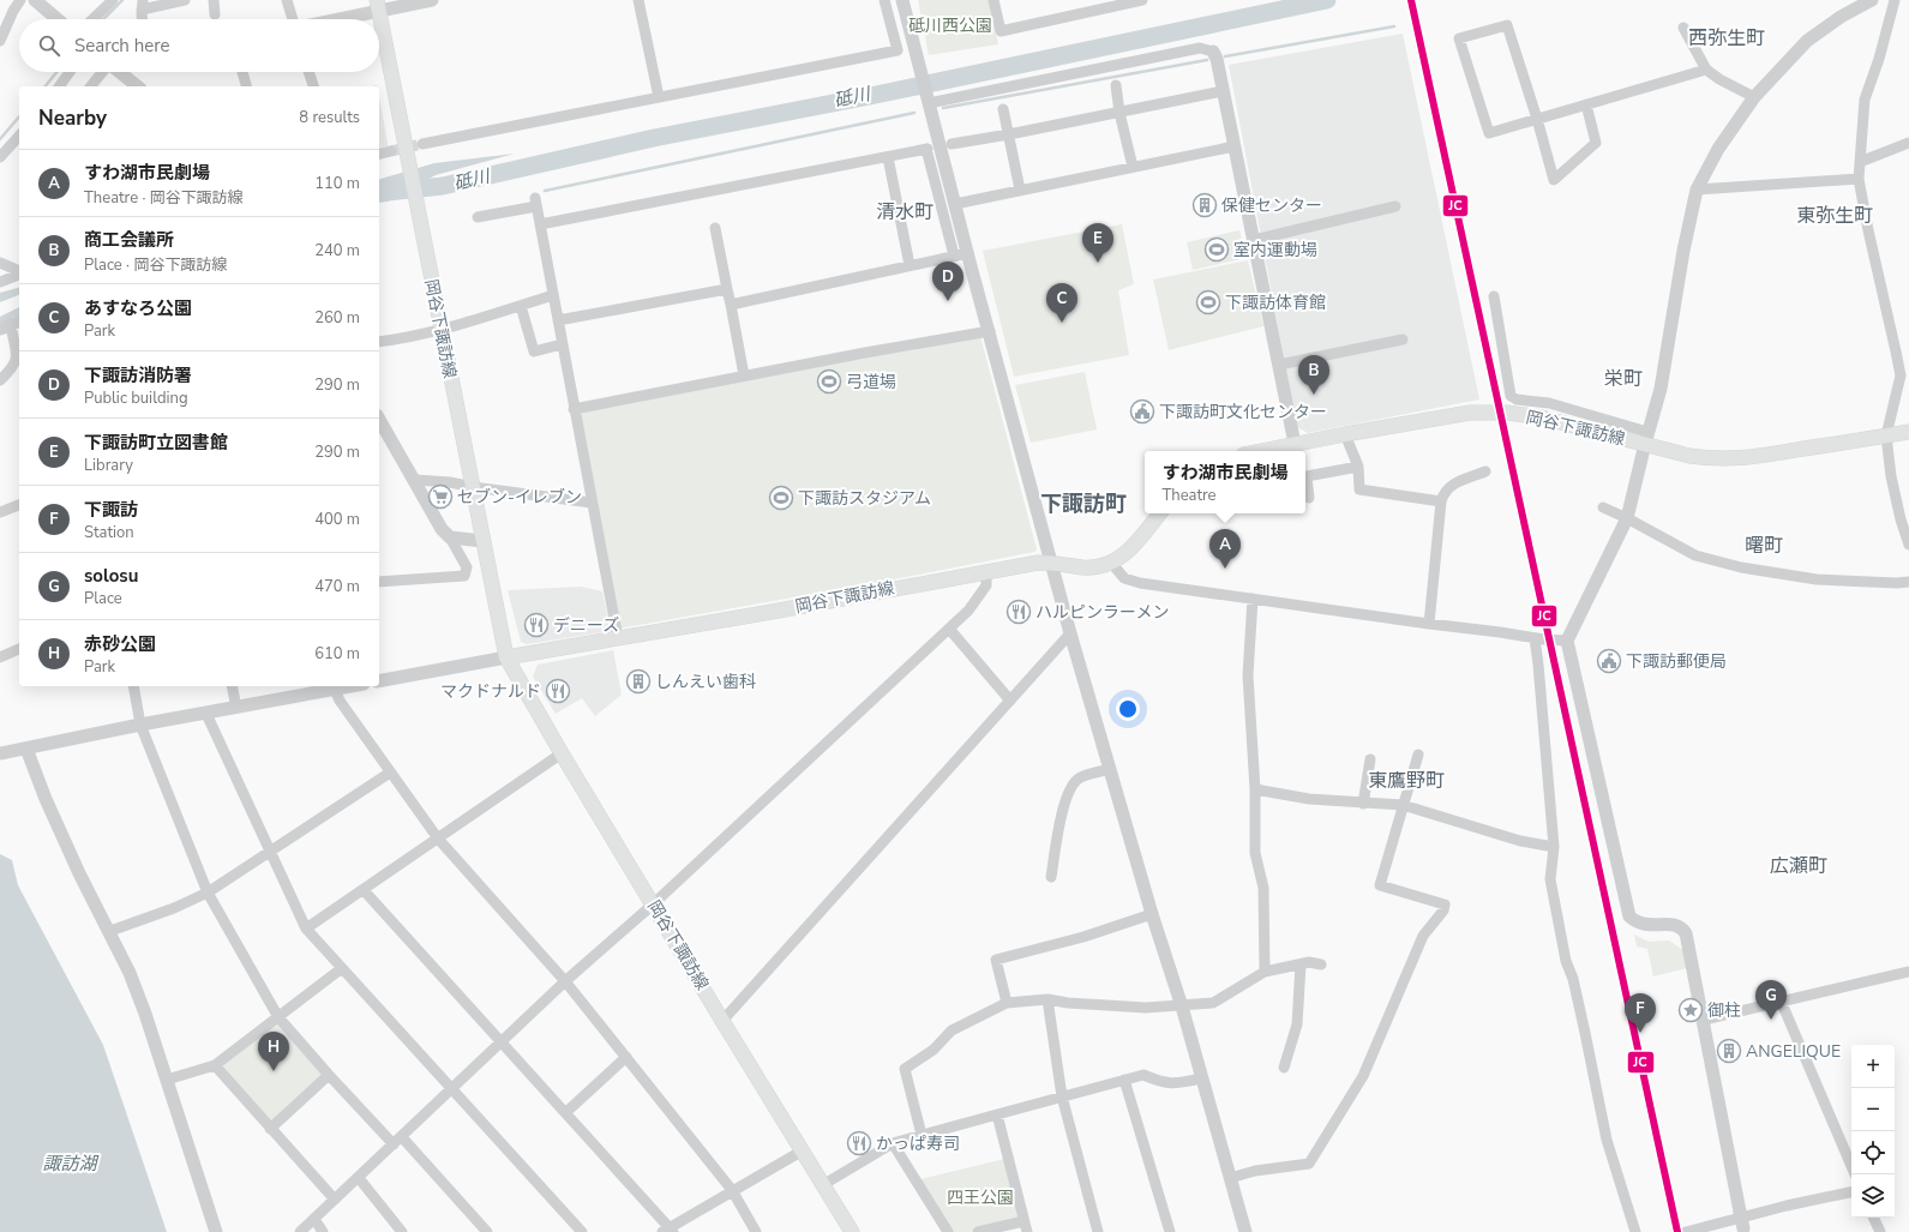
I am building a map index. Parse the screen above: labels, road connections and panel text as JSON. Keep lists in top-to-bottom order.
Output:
{
  "streets": {
    "main road": ["岡谷下諏訪線"]
  },
  "districts": [
    "西弥生町",
    "清水町",
    "東弥生町",
    "栄町",
    "下諏訪町",
    "曙町",
    "東鷹野町",
    "広瀬町"
  ],
  "water": ["砥川", "諏訪湖"],
  "parks": ["砥川西公園", "四王公園"],
  "places": {
    "building": ["保健センター", "しんえい歯科", "ANGELIQUE"],
    "sports": [
      "室内運動場",
      "下諏訪体育館",
      "弓道場",
      "下諏訪スタジアム"
    ],
    "public building": ["下諏訪町文化センター", "下諏訪郵便局"],
    "supermarket": ["セブン-イレブン"],
    "restaurant": [
      "ハルピンラーメン",
      "デニーズ",
      "マクドナルド",
      "かっぱ寿司"
    ],
    "place": ["御柱"]
  },
  "lines": ["transit line JC"],
  "page": {
    "search": "Search here",
    "heading": ["Nearby", "8 results"],
    "list": [
      {
        "mark": "A",
        "name": "すわ湖市民劇場",
        "note": "Theatre · 岡谷下諏訪線",
        "value": "110 m"
      },
      {
        "mark": "B",
        "name": "商工会議所",
        "note": "Place · 岡谷下諏訪線",
        "value": "240 m"
      },
      {
        "mark": "C",
        "name": "あすなろ公園",
        "note": "Park",
        "value": "260 m"
      },
      {
        "mark": "D",
        "name": "下諏訪消防署",
        "note": "Public building",
        "value": "290 m"
      },
      {
        "mark": "E",
        "name": "下諏訪町立図書館",
        "note": "Library",
        "value": "290 m"
      },
      {
        "mark": "F",
        "name": "下諏訪",
        "note": "Station",
        "value": "400 m"
      },
      {
        "mark": "G",
        "name": "solosu",
        "note": "Place",
        "value": "470 m"
      },
      {
        "mark": "H",
        "name": "赤砂公園",
        "note": "Park",
        "value": "610 m"
      }
    ],
    "pins": [
      "E",
      "D",
      "C",
      "B",
      "A",
      "G",
      "F",
      "H"
    ],
    "popup": ["すわ湖市民劇場", "Theatre"],
    "map_buttons": ["+", "−"]
  }
}
